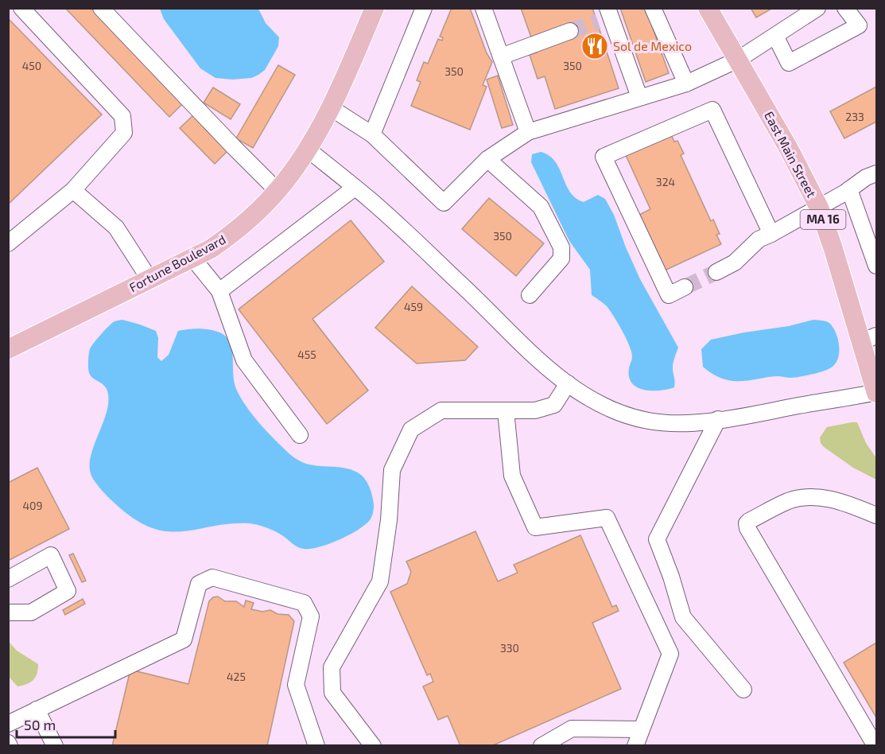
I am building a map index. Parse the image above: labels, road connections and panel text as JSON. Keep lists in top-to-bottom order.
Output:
{
  "streets": {
    "main road": ["East Main Street", "MA 16", "Fortune Boulevard"]
  },
  "places": {
    "restaurant": ["Sol de Mexico"]
  },
  "house_numbers": [
    "450",
    "350",
    "350",
    "233",
    "324",
    "350",
    "459",
    "455",
    "409",
    "330",
    "425"
  ],
  "scale_bar": "50 m"
}
